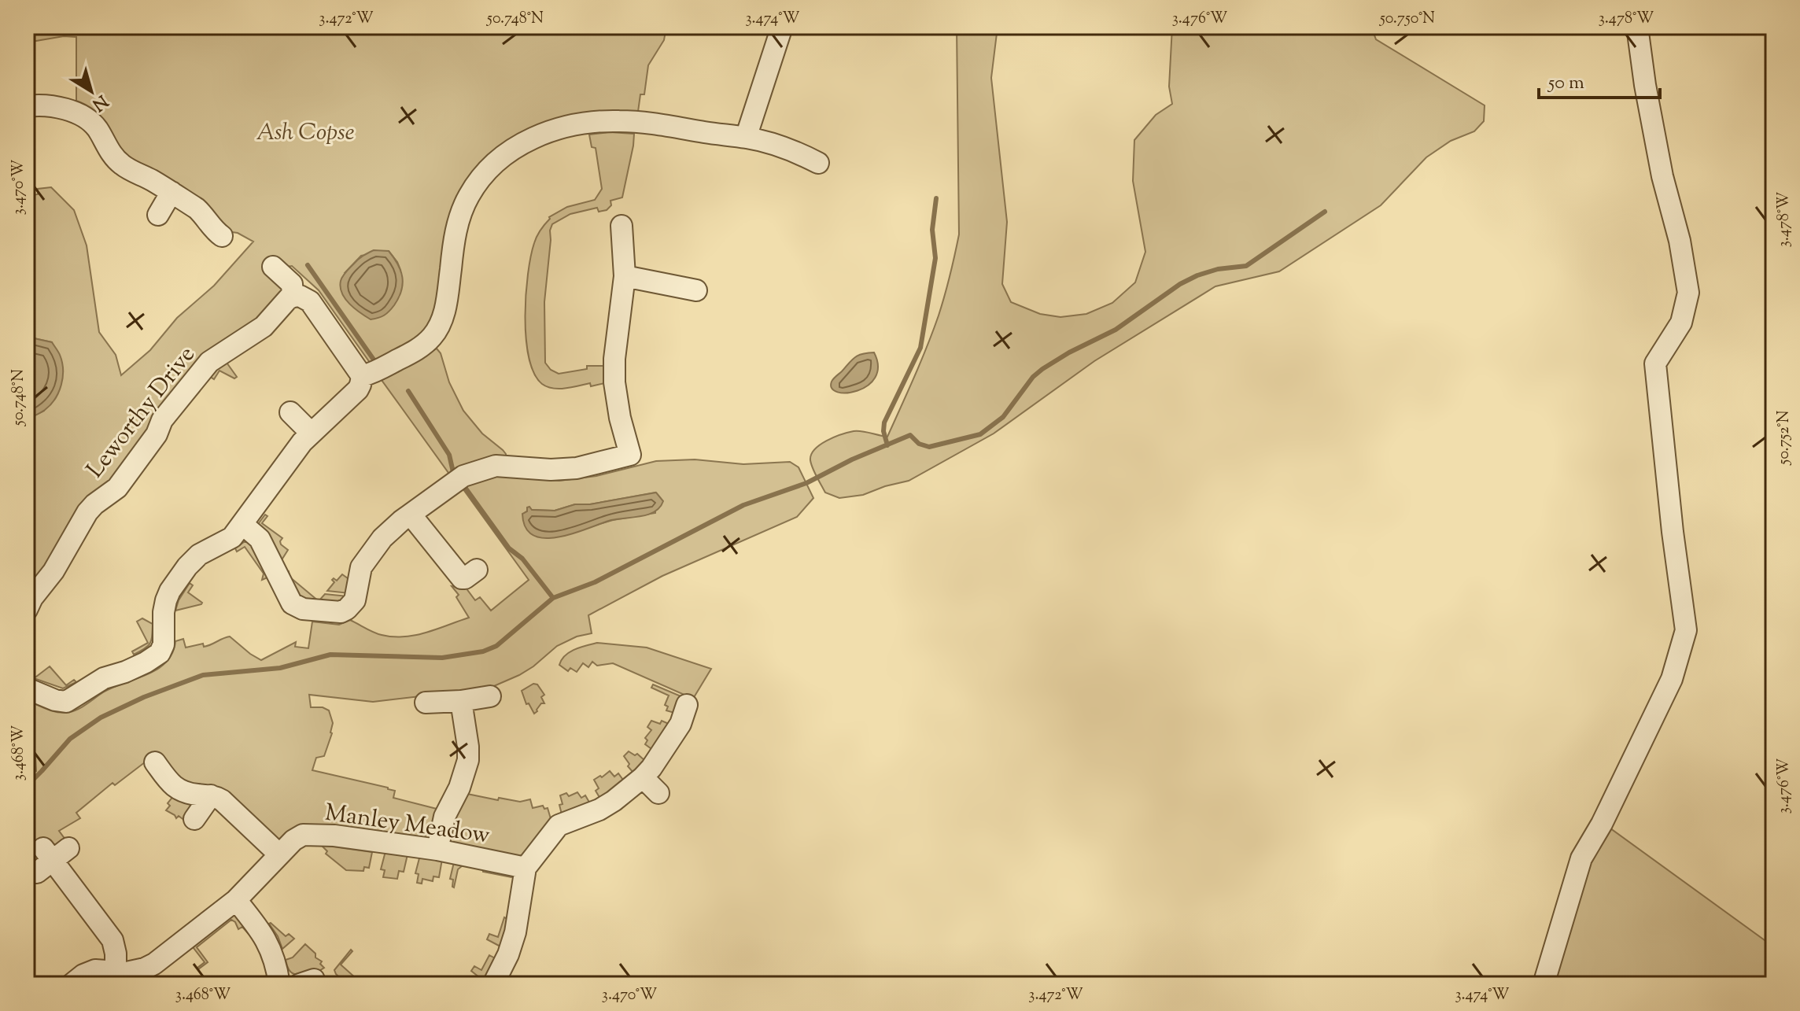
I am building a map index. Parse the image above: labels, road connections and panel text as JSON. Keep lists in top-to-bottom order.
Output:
{
  "streets": {
    "street": ["Leworthy Drive", "Manley Meadow"]
  },
  "parks": ["Ash Copse"],
  "scale_bar": "50 m",
  "north": "bottom right",
  "coordinates": [
    "3.472°W",
    "50.748°N",
    "3.474°W",
    "3.476°W",
    "50.750°N",
    "3.478°W",
    "3.470°W",
    "50.752°N",
    "3.468°W"
  ]
}
